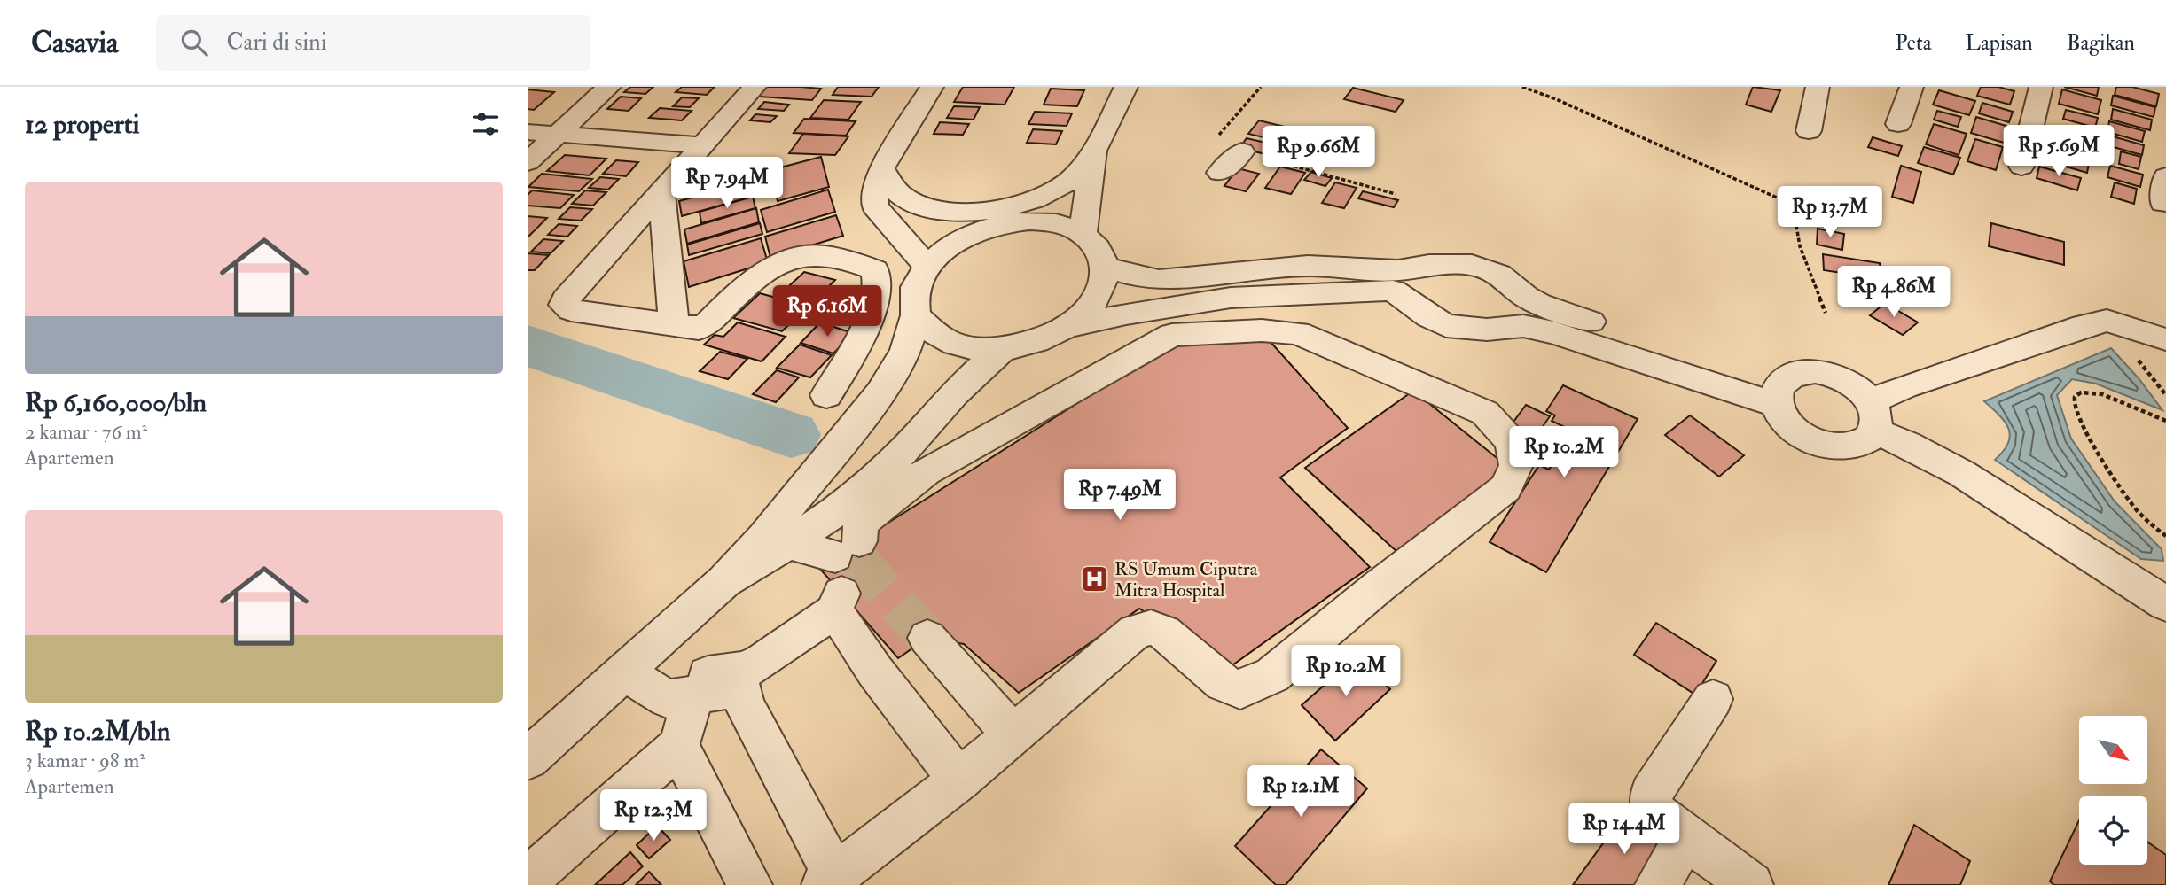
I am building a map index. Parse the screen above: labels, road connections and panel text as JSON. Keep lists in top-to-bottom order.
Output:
{
  "places": {
    "hospital": ["RS Umum Ciputra Mitra Hospital"]
  },
  "north": "bottom right",
  "page": {
    "header": "Casavia",
    "search": "Cari di sini",
    "nav": ["Peta", "Lapisan", "Bagikan"],
    "heading": "12 properti",
    "price": [
      "Rp 5.69M",
      "Rp 9.66M",
      "Rp 7.94M",
      "Rp 13.7M",
      "Rp 4.86M",
      "Rp 6.16M",
      "Rp 10.2M",
      "Rp 7.49M",
      "Rp 10.2M",
      "Rp 12.1M",
      "Rp 12.3M",
      "Rp 14.4M"
    ],
    "list": [
      {
        "name": "Rp 6,160,000/bln",
        "note": "2 kamar · 76 m² · Apartemen"
      },
      {
        "name": "Rp 10.2M/bln",
        "note": "3 kamar · 98 m² · Apartemen"
      }
    ]
  }
}
